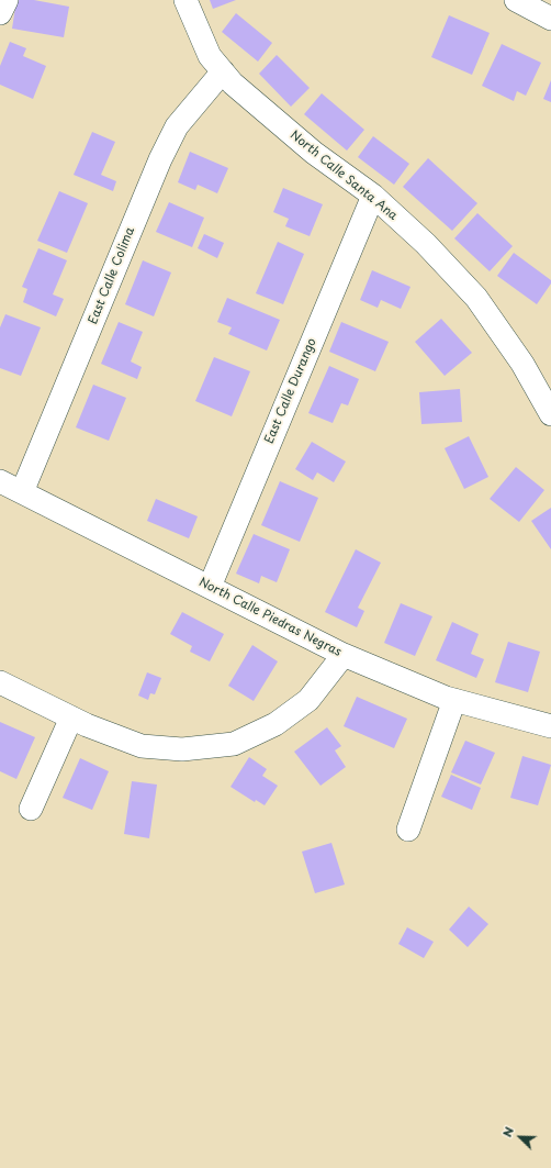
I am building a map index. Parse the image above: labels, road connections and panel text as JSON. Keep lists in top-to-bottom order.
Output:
{
  "streets": {
    "street": [
      "North Calle Santa Ana",
      "East Calle Colima",
      "East Calle Durango",
      "North Calle Piedras Negras"
    ]
  },
  "crossings": [
    ["North Calle Santa Ana", "East Calle Colima"],
    ["North Calle Santa Ana", "East Calle Durango"],
    ["East Calle Colima", "North Calle Piedras Negras"],
    ["East Calle Durango", "North Calle Piedras Negras"]
  ],
  "north": "top left"
}
